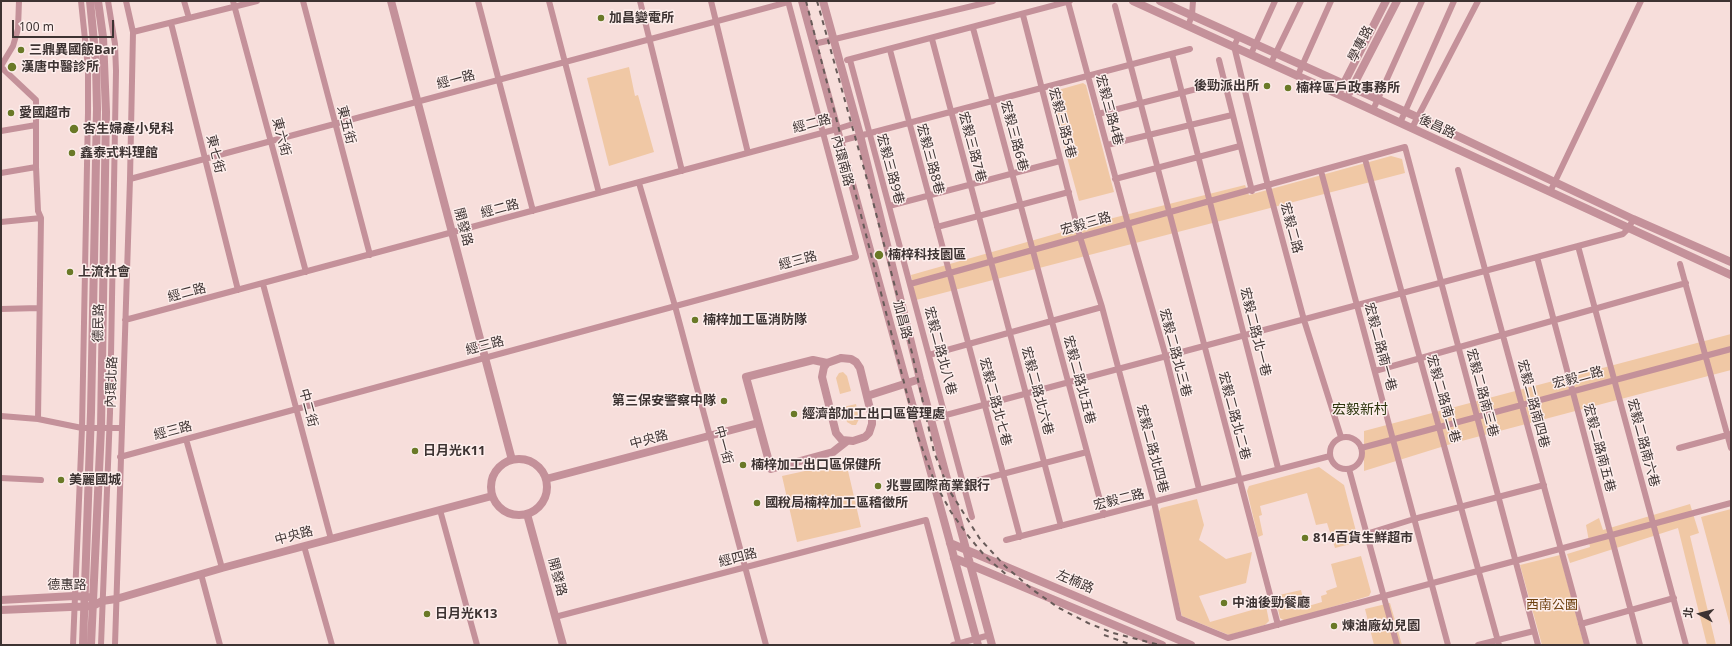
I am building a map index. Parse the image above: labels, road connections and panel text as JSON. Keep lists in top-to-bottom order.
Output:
{
  "streets": {
    "street": [
      "學專路",
      "經一路",
      "宏毅三路4巷",
      "宏毅三路5巷",
      "經二路",
      "東五街",
      "後昌路",
      "宏毅三路6巷",
      "東六街",
      "宏毅三路7巷",
      "東七街",
      "宏毅三路8巷",
      "內環南路",
      "宏毅三路9巷",
      "宏毅三路",
      "開發路",
      "宏毅二路",
      "經三路",
      "加昌路",
      "德民路",
      "宏毅二路北一巷",
      "宏毅二路南一巷",
      "宏毅二路北八巷",
      "宏毅二路北三巷",
      "宏毅二路北五巷",
      "內環北路",
      "宏毅二路北六巷",
      "宏毅二路南三巷",
      "宏毅二路南二巷",
      "宏毅二路北七巷",
      "宏毅二路南四巷",
      "中二街",
      "宏毅二路北二巷",
      "中央路",
      "宏毅二路南六巷",
      "中一街",
      "宏毅二路南五巷",
      "宏毅二路北四巷",
      "經四路",
      "左楠路",
      "德惠路"
    ]
  },
  "crossings": [
    ["學專路", "後昌路"],
    ["經一路", "東五街"],
    ["經一路", "東六街"],
    ["經一路", "東七街"],
    ["經一路", "內環南路"],
    ["經一路", "開發路"],
    ["經一路", "內環北路"],
    ["宏毅三路4巷", "宏毅三路"],
    ["宏毅三路4巷", "宏毅二路北三巷"],
    ["宏毅三路5巷", "宏毅三路"],
    ["宏毅三路5巷", "宏毅二路北四巷"],
    ["經二路", "東五街"],
    ["經二路", "東六街"],
    ["經二路", "東七街"],
    ["經二路", "內環南路"],
    ["經二路", "開發路"],
    ["經二路", "加昌路"],
    ["經二路", "內環北路"],
    ["經二路", "中二街"],
    ["經二路", "中一街"],
    ["宏毅三路6巷", "宏毅三路"],
    ["宏毅三路6巷", "宏毅二路北五巷"],
    ["宏毅三路7巷", "宏毅三路"],
    ["宏毅三路7巷", "宏毅二路北六巷"],
    ["宏毅三路8巷", "宏毅三路"],
    ["宏毅三路8巷", "宏毅二路北七巷"],
    ["內環南路", "經三路"],
    ["宏毅三路9巷", "宏毅三路"],
    ["宏毅三路9巷", "宏毅二路北八巷"],
    ["宏毅三路", "宏毅二路"],
    ["宏毅三路", "宏毅二路北一巷"],
    ["宏毅三路", "宏毅二路南一巷"],
    ["宏毅三路", "宏毅二路北八巷"],
    ["宏毅三路", "宏毅二路北三巷"],
    ["宏毅三路", "宏毅二路北五巷"],
    ["宏毅三路", "宏毅二路北六巷"],
    ["宏毅三路", "宏毅二路南三巷"],
    ["宏毅三路", "宏毅二路南二巷"],
    ["宏毅三路", "宏毅二路北七巷"],
    ["宏毅三路", "宏毅二路北二巷"],
    ["宏毅三路", "宏毅二路北四巷"],
    ["開發路", "經三路"],
    ["開發路", "中央路"],
    ["開發路", "經四路"],
    ["宏毅二路", "宏毅二路北一巷"],
    ["宏毅二路", "宏毅二路南一巷"],
    ["宏毅二路", "宏毅二路北三巷"],
    ["宏毅二路", "宏毅二路北五巷"],
    ["宏毅二路", "宏毅二路北六巷"],
    ["宏毅二路", "宏毅二路南三巷"],
    ["宏毅二路", "宏毅二路南二巷"],
    ["宏毅二路", "宏毅二路北七巷"],
    ["宏毅二路", "宏毅二路南四巷"],
    ["宏毅二路", "宏毅二路北二巷"],
    ["宏毅二路", "宏毅二路南六巷"],
    ["宏毅二路", "宏毅二路南五巷"],
    ["宏毅二路", "宏毅二路北四巷"],
    ["經三路", "內環北路"],
    ["經三路", "中二街"],
    ["經三路", "中一街"],
    ["加昌路", "左楠路"],
    ["德民路", "中央路"],
    ["德民路", "德惠路"],
    ["內環北路", "中央路"],
    ["中二街", "中央路"],
    ["宏毅二路北二巷", "宏毅二路北四巷"],
    ["中央路", "中一街"],
    ["中央路", "德惠路"],
    ["中一街", "經四路"]
  ],
  "districts": ["宏毅新村"],
  "parks": ["西南公園"],
  "places": [
    "加昌變電所",
    "三鼎異國飯Bar",
    "漢唐中醫診所",
    "後勁派出所",
    "楠梓區戶政事務所",
    "愛國超市",
    "杏生婦產小兒科",
    "鑫泰式料理館",
    "楠梓科技園區",
    "上流社會",
    "楠梓加工區消防隊",
    "第三保安警察中隊",
    "經濟部加工出口區管理處",
    "日月光K11",
    "楠梓加工出口區保健所",
    "美麗國城",
    "兆豐國際商業銀行",
    "國稅局楠梓加工區稽徵所",
    "814百貨生鮮超市",
    "中油後勁餐廳",
    "日月光K13",
    "煉油廠幼兒園"
  ],
  "scale_bar": "100 m",
  "north": "left"
}
